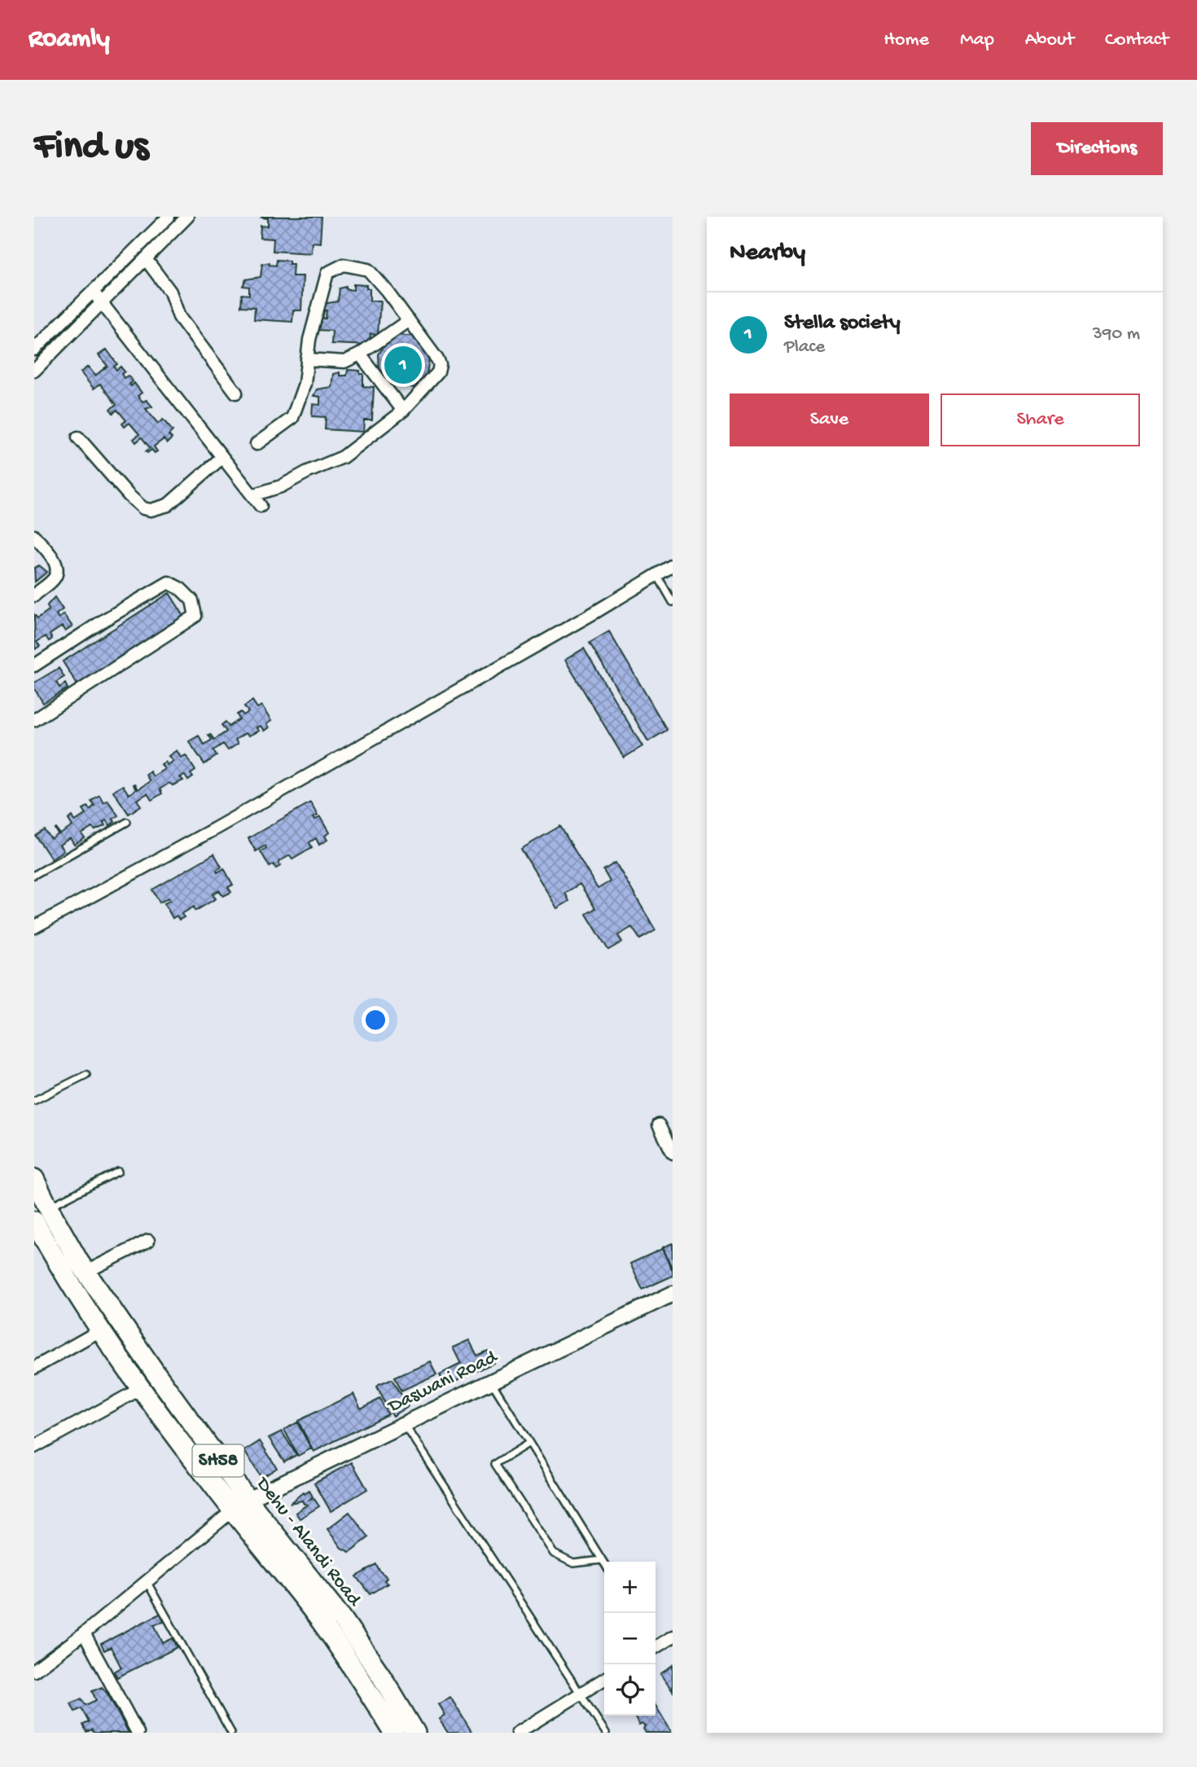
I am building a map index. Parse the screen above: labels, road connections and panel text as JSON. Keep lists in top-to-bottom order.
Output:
{
  "streets": {
    "main road": ["SH58", "Dehu - Alandi Road"],
    "street": ["Daswani Road"]
  },
  "crossings": [
    ["Daswani Road", "Dehu - Alandi Road"]
  ],
  "page": {
    "header": "Roamly",
    "nav": [
      "Home",
      "Map",
      "About",
      "Contact"
    ],
    "buttons": [
      "Directions",
      ["Save", "Share"]
    ],
    "title": "Find us",
    "heading": "Nearby",
    "list": [
      {
        "mark": "1",
        "name": "Stella society",
        "note": "Place",
        "value": "390 m"
      }
    ],
    "pins": "1",
    "map_buttons": ["+", "−"]
  }
}
